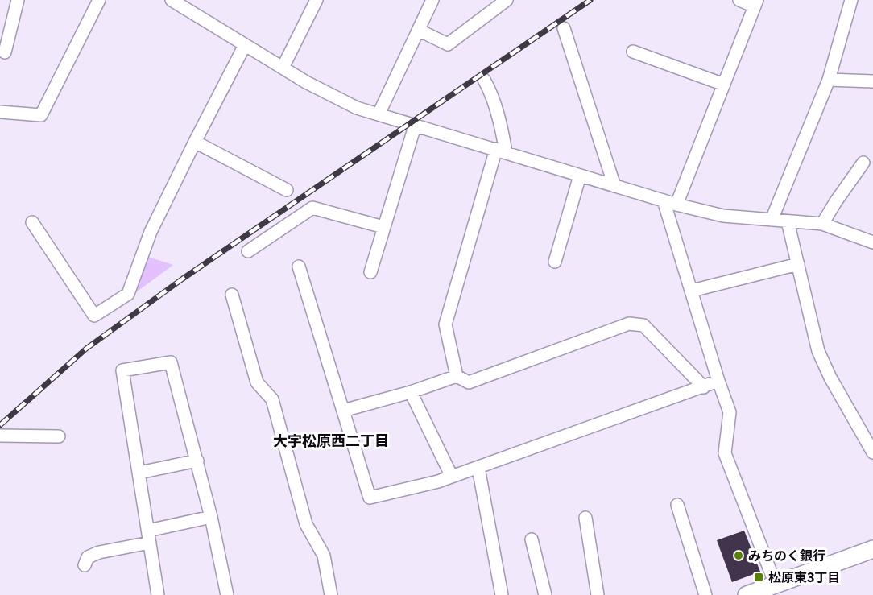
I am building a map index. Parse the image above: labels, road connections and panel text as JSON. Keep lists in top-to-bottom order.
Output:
{
  "districts": ["大字松原西二丁目"],
  "places": {
    "other": ["みちのく銀行"],
    "transit": ["松原東3丁目"]
  }
}
